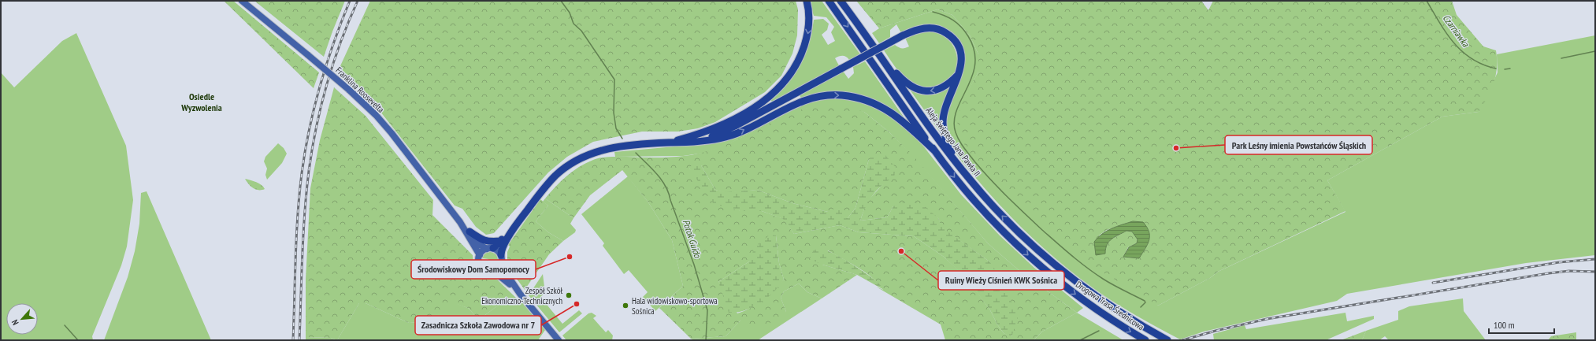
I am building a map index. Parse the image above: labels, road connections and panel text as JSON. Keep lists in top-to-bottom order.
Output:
{
  "streets": {
    "main road": ["Aleja świętego Jana Pawła II", "Drogowa Trasa Średnicowa"],
    "street": ["Franklina Roosevelta"]
  },
  "crossings": [
    ["Aleja świętego Jana Pawła II", "Drogowa Trasa Średnicowa"]
  ],
  "one_way": ["Aleja świętego Jana Pawła II"],
  "districts": ["Osiedle Wyzwolenia"],
  "water": ["Czarniawka", "Potok Guido"],
  "places": [
    "Park Leśny imienia Powstańców Śląskich",
    "Ruiny Wieży Ciśnień KWK Sośnica",
    "Środowiskowy Dom Samopomocy",
    "Zespół Szkół Ekonomiczno-Technicznych",
    "Zasadnicza Szkoła Zawodowa nr 7",
    "Hala widowiskowo-sportowa Sośnica"
  ],
  "scale_bar": "100 m",
  "north": "bottom left"
}
